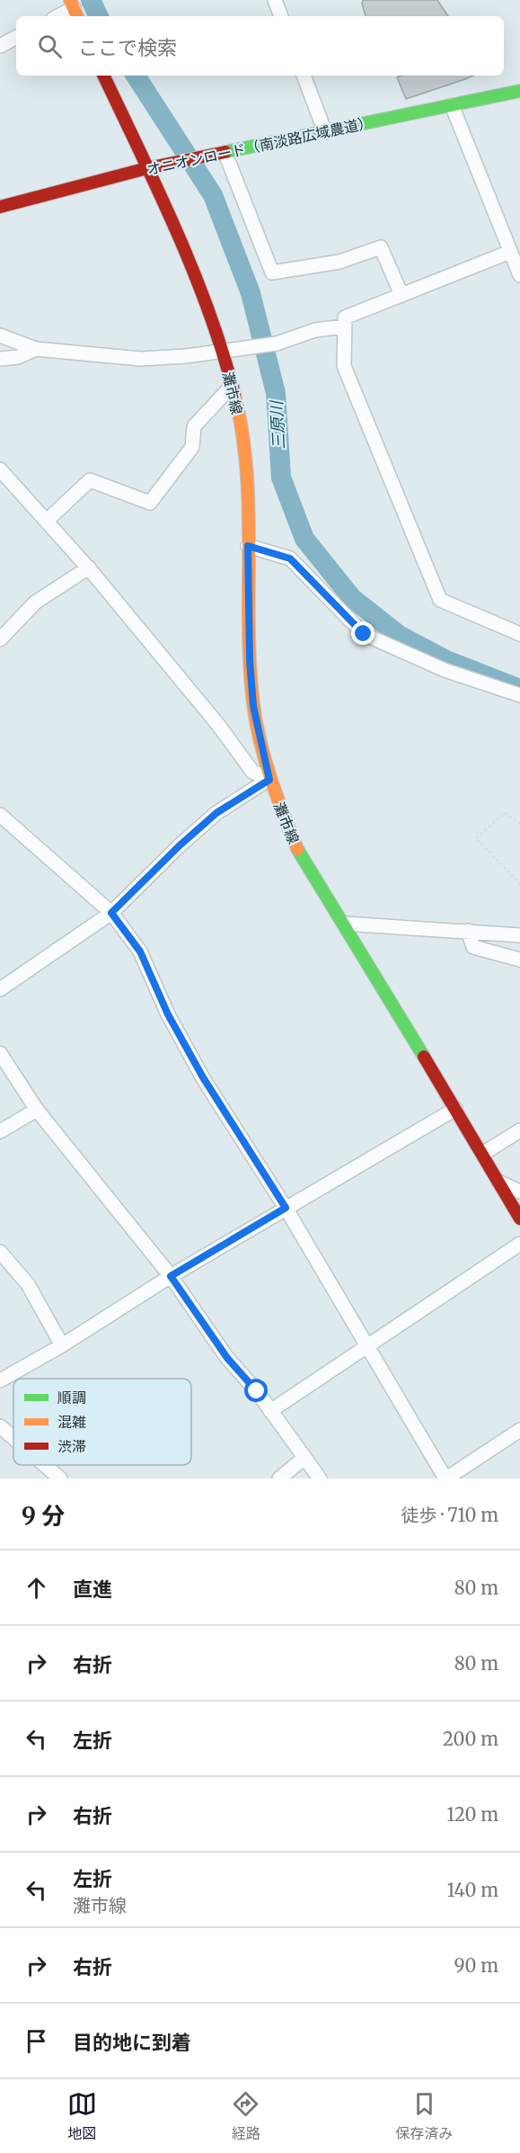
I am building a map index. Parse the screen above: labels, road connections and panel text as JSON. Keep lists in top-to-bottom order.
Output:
{
  "streets": {
    "main road": ["オニオンロード（南淡路広域農道）", "灘市線"]
  },
  "crossings": [
    ["オニオンロード（南淡路広域農道）", "灘市線"]
  ],
  "water": ["三原川"],
  "legend": ["順調", "混雑", "渋滞"],
  "page": {
    "search": "ここで検索",
    "heading": ["9 分", "徒歩 · 710 m"],
    "list": [
      ["直進", "80 m"],
      ["右折", "80 m"],
      ["左折", "200 m"],
      ["右折", "120 m"],
      ["左折", "灘市線", "140 m"],
      ["右折", "90 m"],
      "目的地に到着"
    ],
    "nav": ["地図", "経路", "保存済み"]
  }
}
